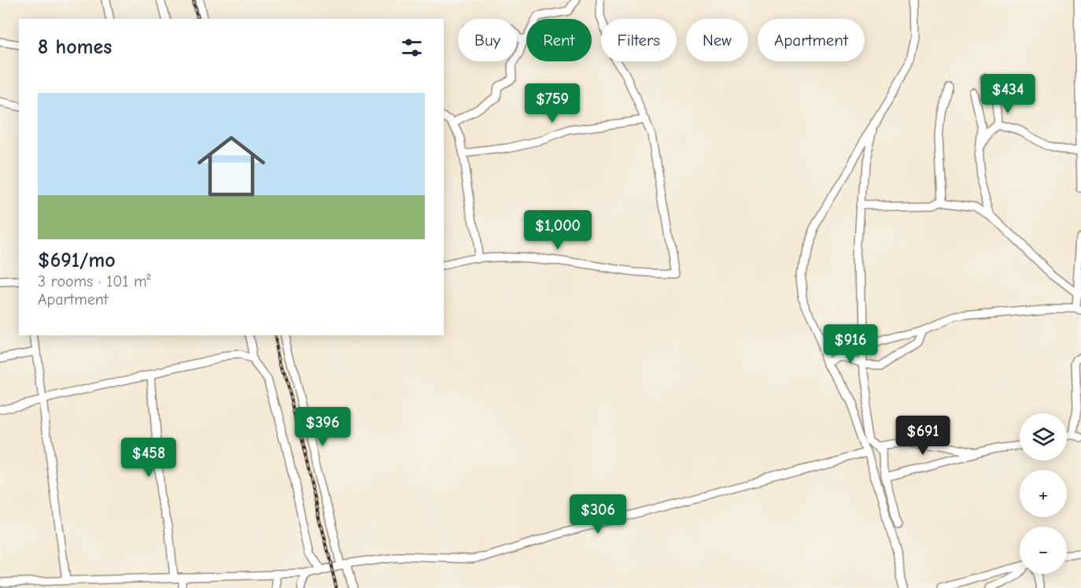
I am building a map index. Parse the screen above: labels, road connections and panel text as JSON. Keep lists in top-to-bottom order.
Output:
{
  "page": {
    "chip": [
      "Buy",
      "Rent",
      "Filters",
      "New",
      "Apartment"
    ],
    "heading": "8 homes",
    "price": [
      "$434",
      "$759",
      "$1,000",
      "$916",
      "$396",
      "$691",
      "$458",
      "$306"
    ],
    "list": [
      {
        "name": "$691/mo",
        "note": "3 rooms · 101 m² · Apartment"
      }
    ],
    "map_buttons": ["+", "−"]
  }
}
